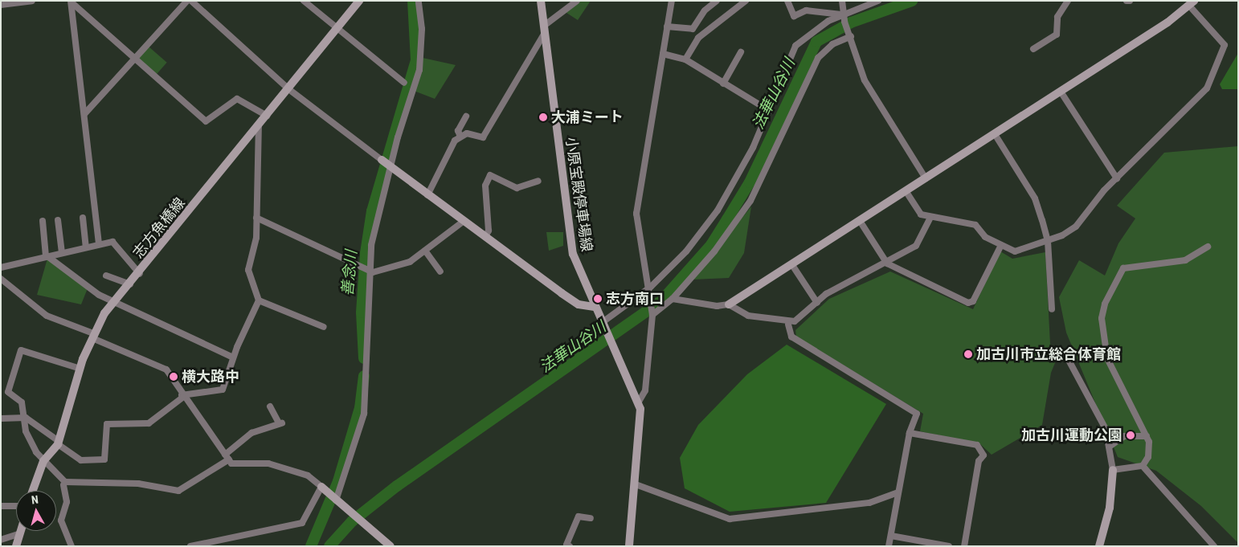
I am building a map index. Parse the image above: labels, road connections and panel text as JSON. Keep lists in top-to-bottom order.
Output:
{
  "streets": {
    "main road": ["小原宝殿停車場線", "志方魚橋線"]
  },
  "water": ["法華山谷川", "善念川"],
  "places": [
    "大浦ミート",
    "志方南口",
    "加古川市立総合体育館",
    "横大路中",
    "加古川運動公園"
  ],
  "north": "top"
}
